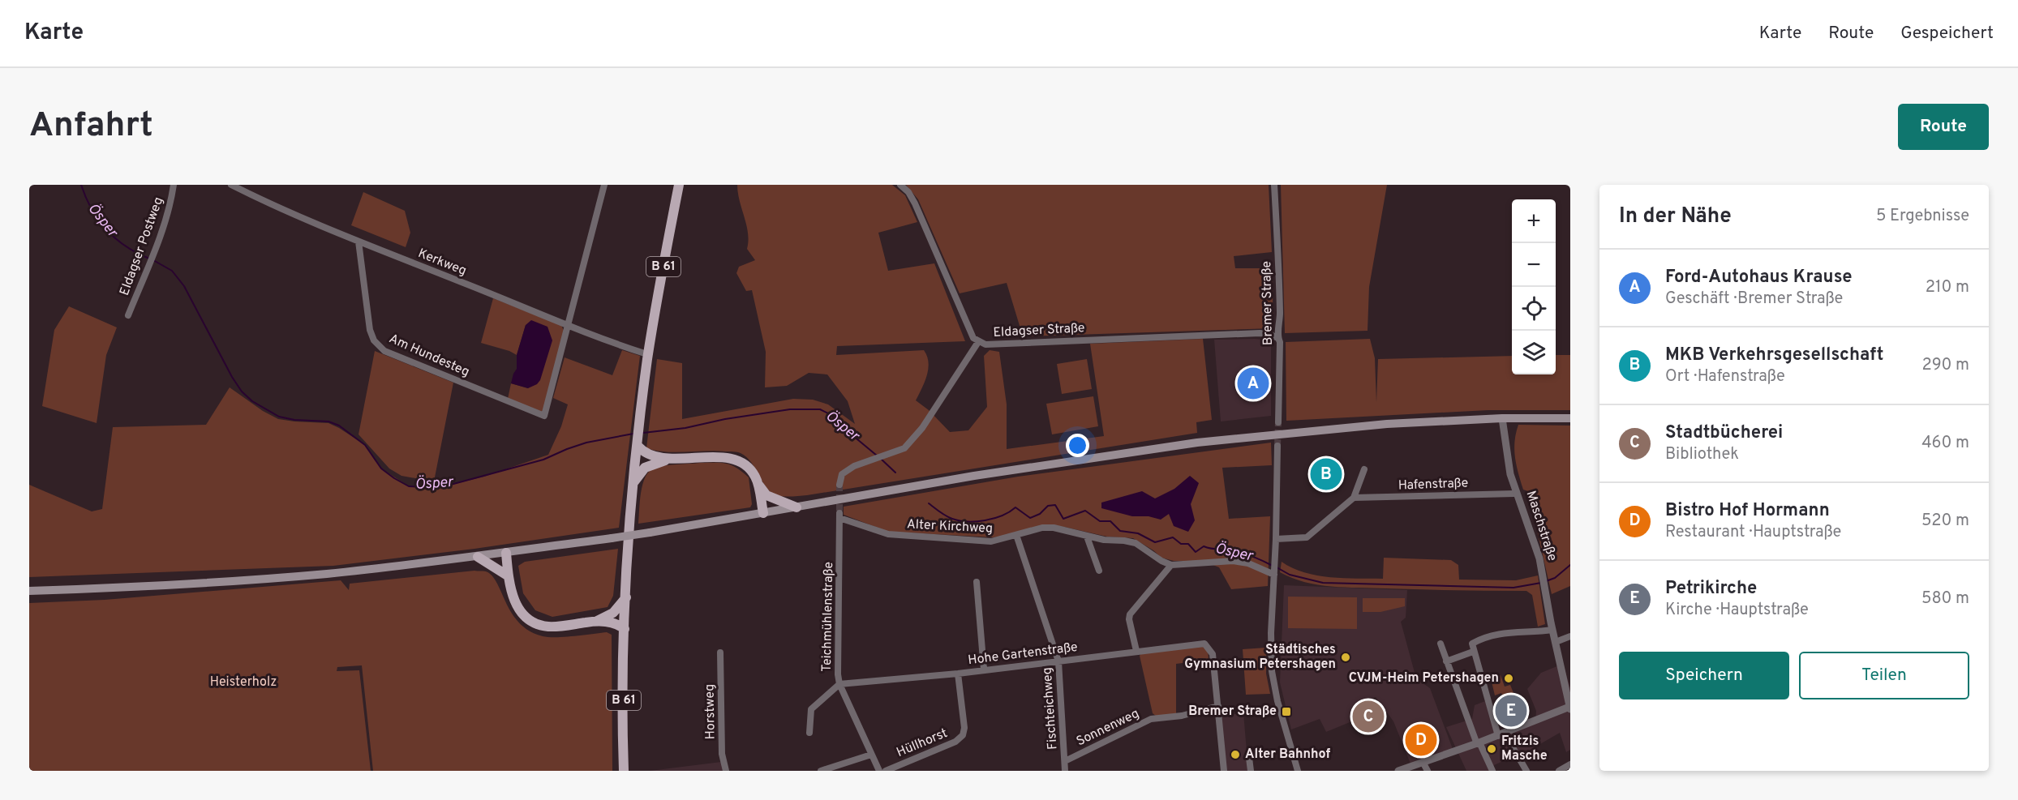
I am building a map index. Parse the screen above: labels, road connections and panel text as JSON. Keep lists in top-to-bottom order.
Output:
{
  "streets": {
    "main road": ["B 61"],
    "street": [
      "Eldagser Postweg",
      "Kerkweg",
      "Bremer Straße",
      "Eldagser Straße",
      "Am Hundesteg",
      "Hafenstraße",
      "Maschstraße",
      "Alter Kirchweg",
      "Teichmühlenstraße",
      "Hohe Gartenstraße",
      "Fischteichweg",
      "Horstweg",
      "Sonnenweg",
      "Hüllhorst"
    ]
  },
  "crossings": [
    ["Kerkweg", "B 61"],
    ["Kerkweg", "Am Hundesteg"],
    ["Bremer Straße", "Eldagser Straße"],
    ["Hafenstraße", "Maschstraße"],
    ["Alter Kirchweg", "Teichmühlenstraße"],
    ["Alter Kirchweg", "Fischteichweg"],
    ["Teichmühlenstraße", "Hohe Gartenstraße"],
    ["Hohe Gartenstraße", "Fischteichweg"],
    ["Hohe Gartenstraße", "Sonnenweg"],
    ["Hohe Gartenstraße", "Hüllhorst"],
    ["Fischteichweg", "Sonnenweg"]
  ],
  "water": ["Ösper"],
  "parks": ["Heisterholz"],
  "places": {
    "other": [
      "Städtisches Gymnasium Petershagen",
      "CVJM-Heim Petershagen",
      "Fritzis Masche",
      "Alter Bahnhof"
    ],
    "transit": ["Bremer Straße"]
  },
  "page": {
    "header": "Karte",
    "nav": ["Karte", "Route", "Gespeichert"],
    "buttons": [
      "Route",
      ["Speichern", "Teilen"]
    ],
    "title": "Anfahrt",
    "heading": ["In der Nähe", "5 Ergebnisse"],
    "map_buttons": ["+", "−"],
    "list": [
      {
        "mark": "A",
        "name": "Ford-Autohaus Krause",
        "note": "Geschäft · Bremer Straße",
        "value": "210 m"
      },
      {
        "mark": "B",
        "name": "MKB Verkehrsgesellschaft",
        "note": "Ort · Hafenstraße",
        "value": "290 m"
      },
      {
        "mark": "C",
        "name": "Stadtbücherei",
        "note": "Bibliothek",
        "value": "460 m"
      },
      {
        "mark": "D",
        "name": "Bistro Hof Hormann",
        "note": "Restaurant · Hauptstraße",
        "value": "520 m"
      },
      {
        "mark": "E",
        "name": "Petrikirche",
        "note": "Kirche · Hauptstraße",
        "value": "580 m"
      }
    ],
    "pins": [
      "A",
      "B",
      "E",
      "C",
      "D"
    ]
  }
}
